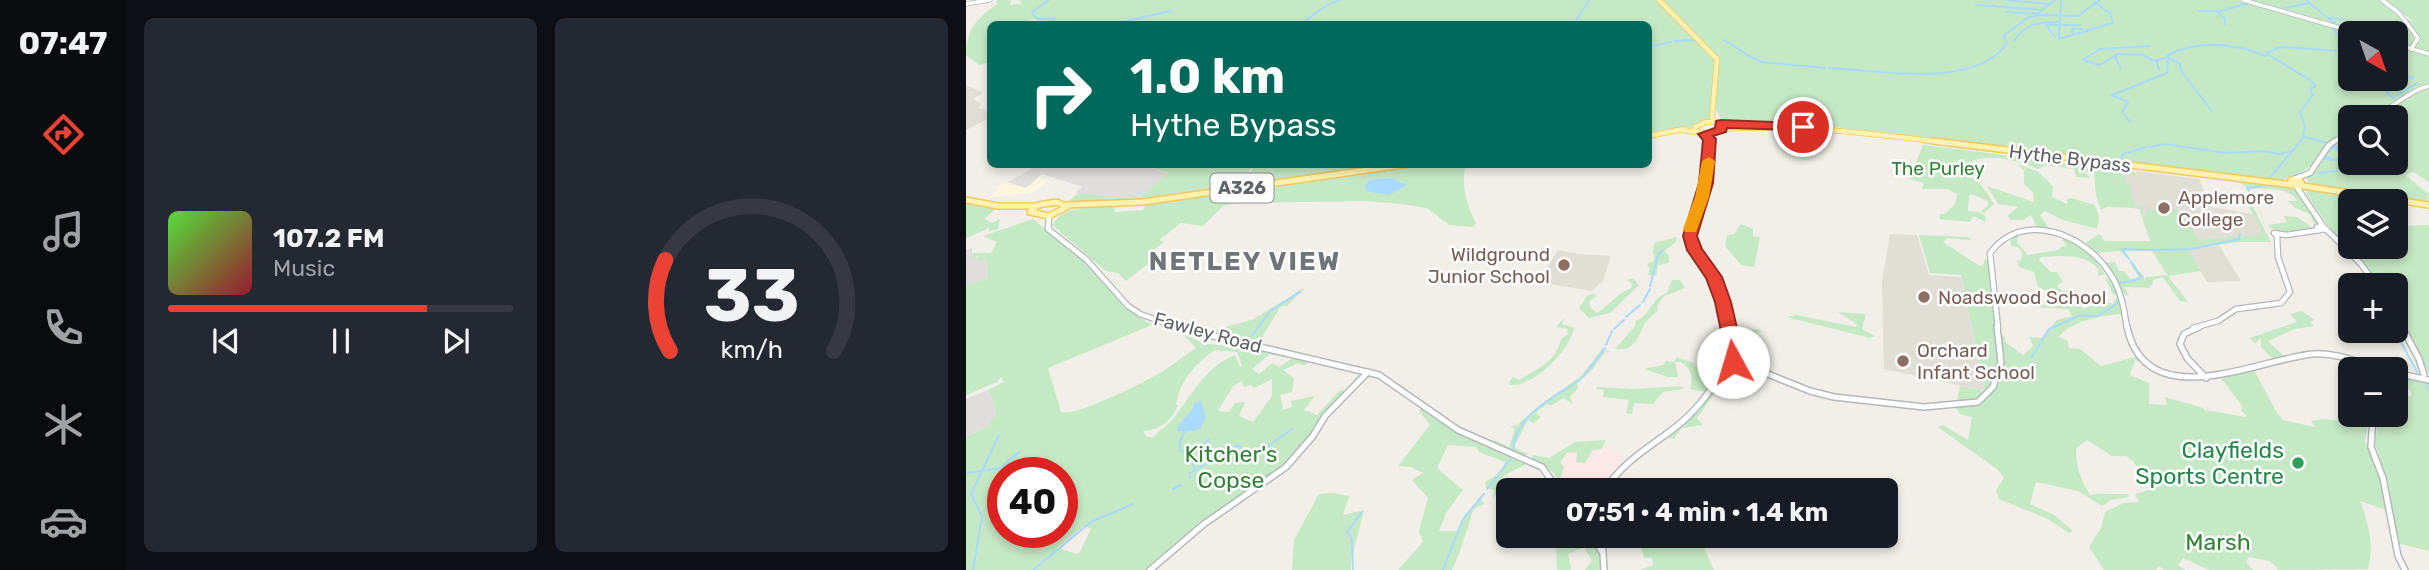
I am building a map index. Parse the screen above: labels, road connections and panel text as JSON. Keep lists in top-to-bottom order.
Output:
{
  "streets": {
    "main road": ["Hythe Bypass", "A326"],
    "street": ["Fawley Road"]
  },
  "districts": ["NETLEY VIEW"],
  "parks": ["The Purley", "Kitcher's Copse", "Marsh"],
  "places": [
    "Applemore College",
    "Wildground Junior School",
    "Noadswood School",
    "Orchard Infant School",
    "Clayfields Sports Centre"
  ],
  "north": "bottom right",
  "page": {
    "tabs": "07:47",
    "map_buttons": ["+", "−"],
    "turn": ["1.0 km", "Hythe Bypass"],
    "song": ["107.2 FM", "Music"],
    "limit": "40",
    "trip": "07:51 · 4 min · 1.4 km",
    "gauge": ["33", "km/h"]
  }
}
